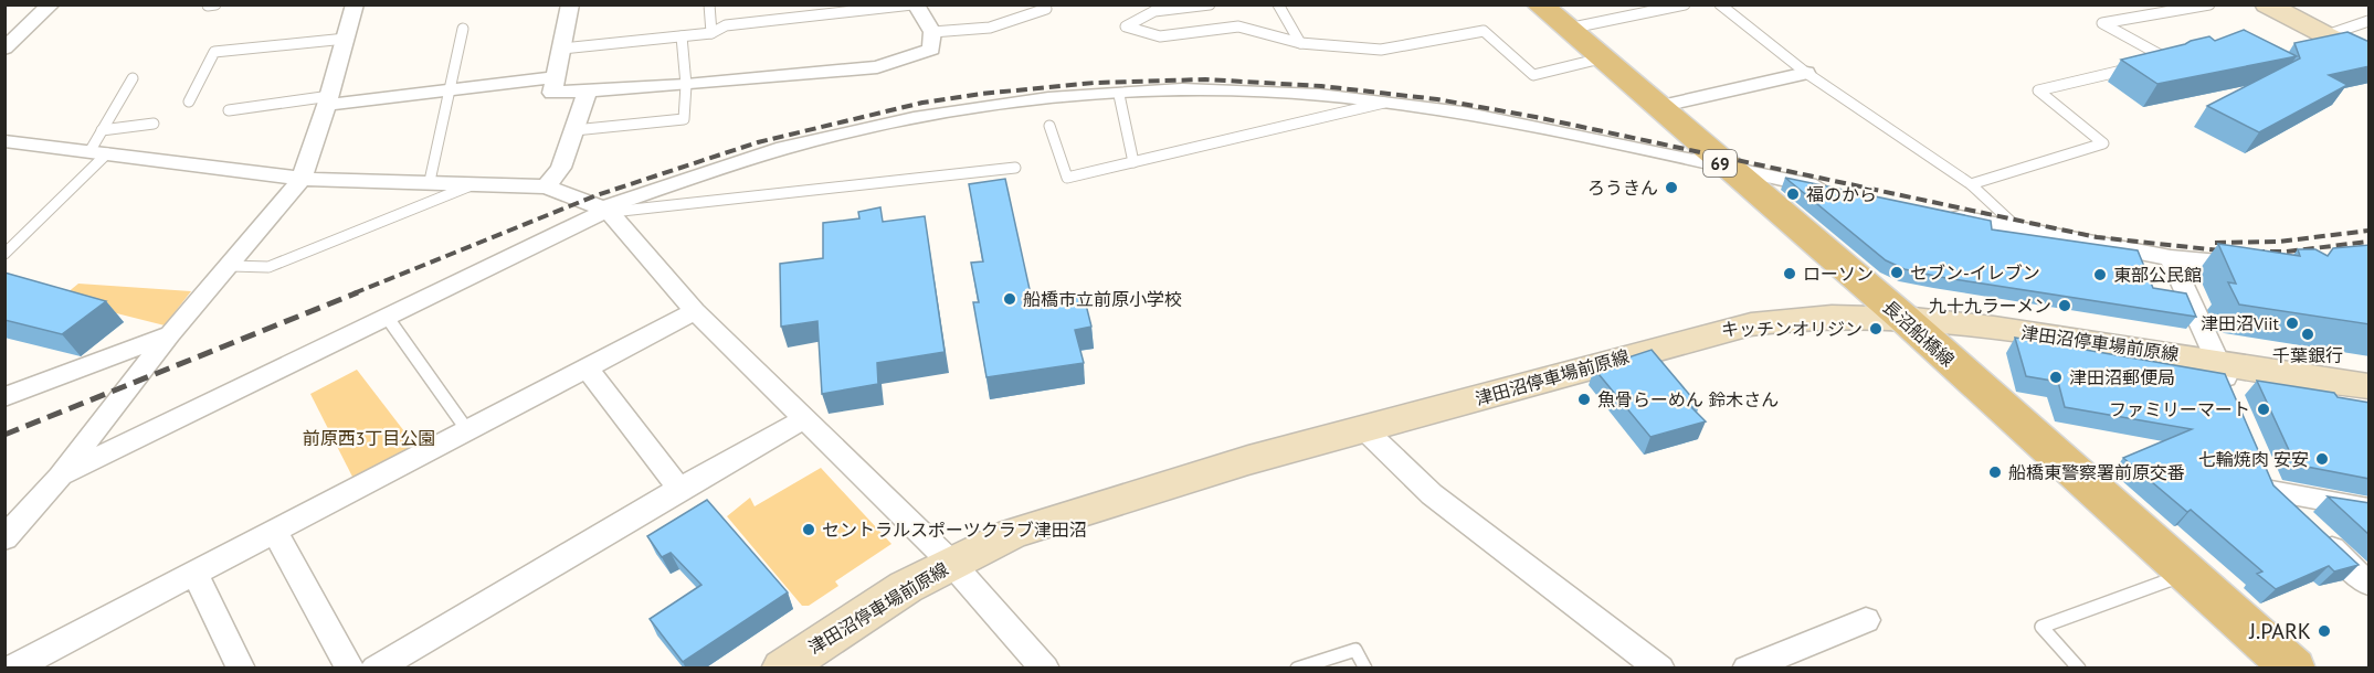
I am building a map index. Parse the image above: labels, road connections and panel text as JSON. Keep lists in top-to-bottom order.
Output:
{
  "streets": {
    "main road": ["69", "長沼船橋線", "津田沼停車場前原線"]
  },
  "crossings": [
    ["長沼船橋線", "津田沼停車場前原線"]
  ],
  "parks": ["前原西3丁目公園"],
  "places": [
    "ろうきん",
    "福のから",
    "セブン-イレブン",
    "ローソン",
    "東部公民館",
    "船橋市立前原小学校",
    "九十九ラーメン",
    "津田沼Viit",
    "キッチンオリジン",
    "千葉銀行",
    "津田沼郵便局",
    "魚骨らーめん 鈴木さん",
    "ファミリーマート",
    "七輪焼肉 安安",
    "船橋東警察署前原交番",
    "セントラルスポーツクラブ津田沼",
    "J.PARK"
  ]
}
